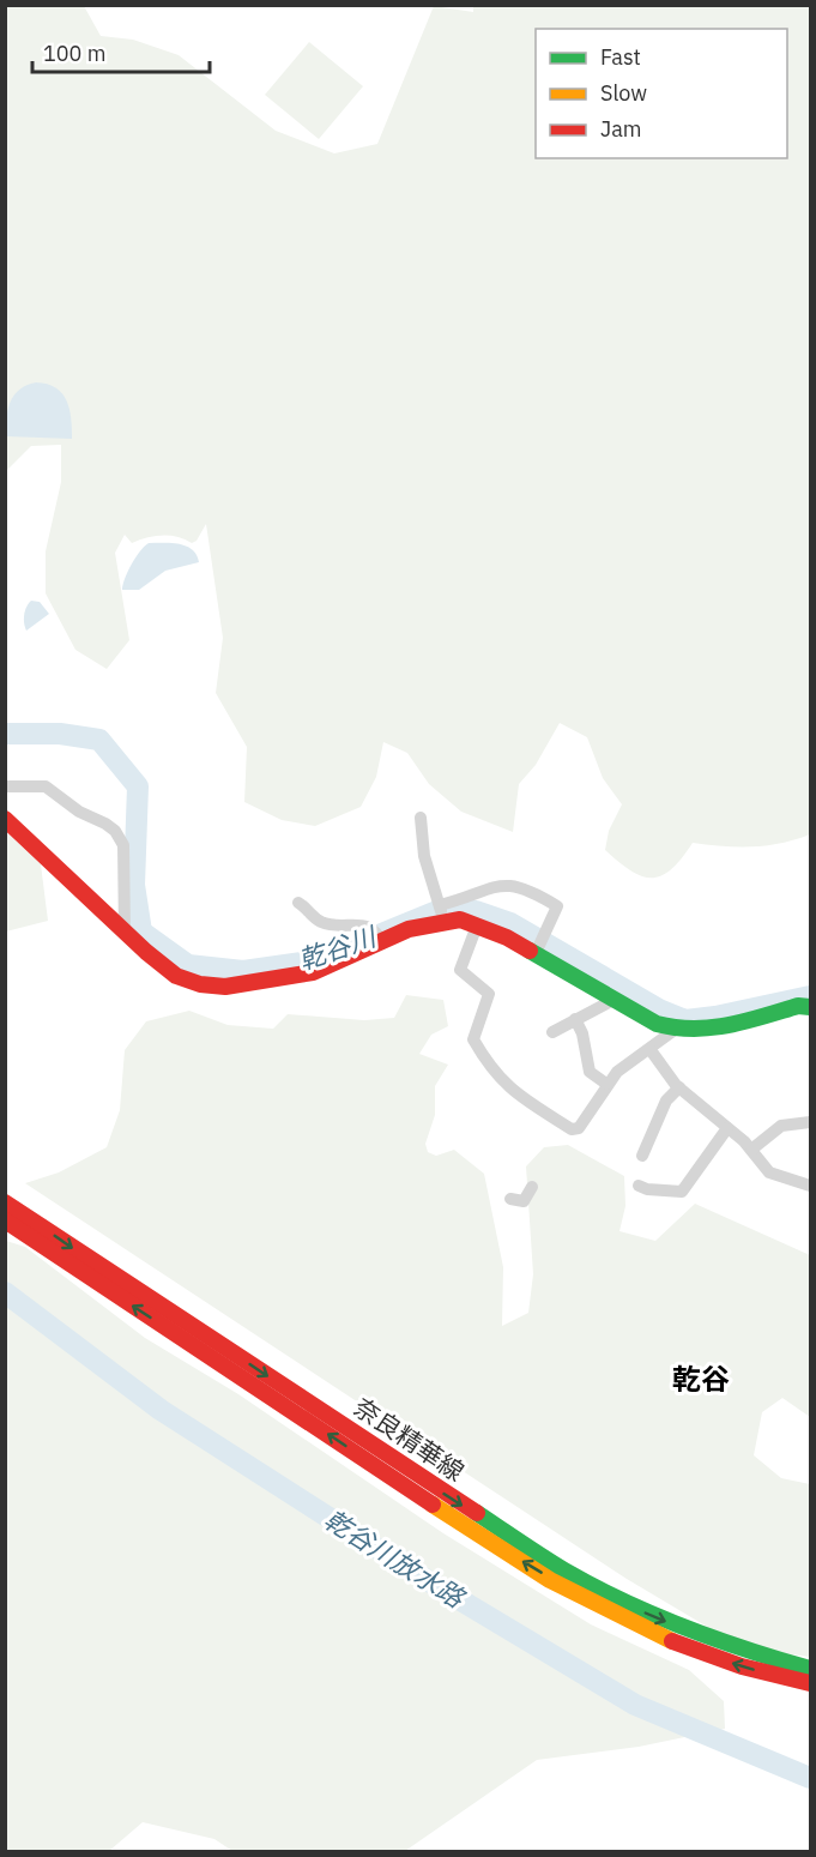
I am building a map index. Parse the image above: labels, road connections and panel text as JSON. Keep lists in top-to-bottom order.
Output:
{
  "streets": {
    "main road": ["奈良精華線"]
  },
  "districts": ["乾谷"],
  "water": ["乾谷川", "乾谷川放水路"],
  "legend": ["Fast", "Slow", "Jam"],
  "scale_bar": "100 m"
}
